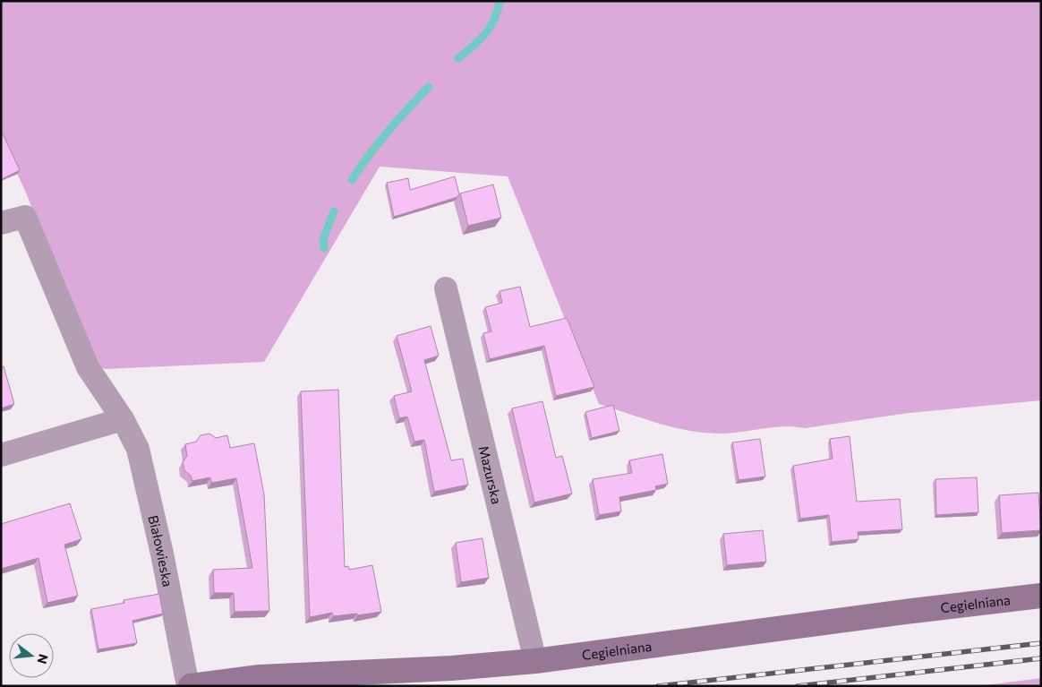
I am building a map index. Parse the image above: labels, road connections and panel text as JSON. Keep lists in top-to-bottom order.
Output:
{
  "streets": {
    "street": ["Mazurska", "Białowieska", "Cegielniana"]
  },
  "crossings": [
    ["Mazurska", "Cegielniana"],
    ["Białowieska", "Cegielniana"]
  ],
  "north": "right"
}
